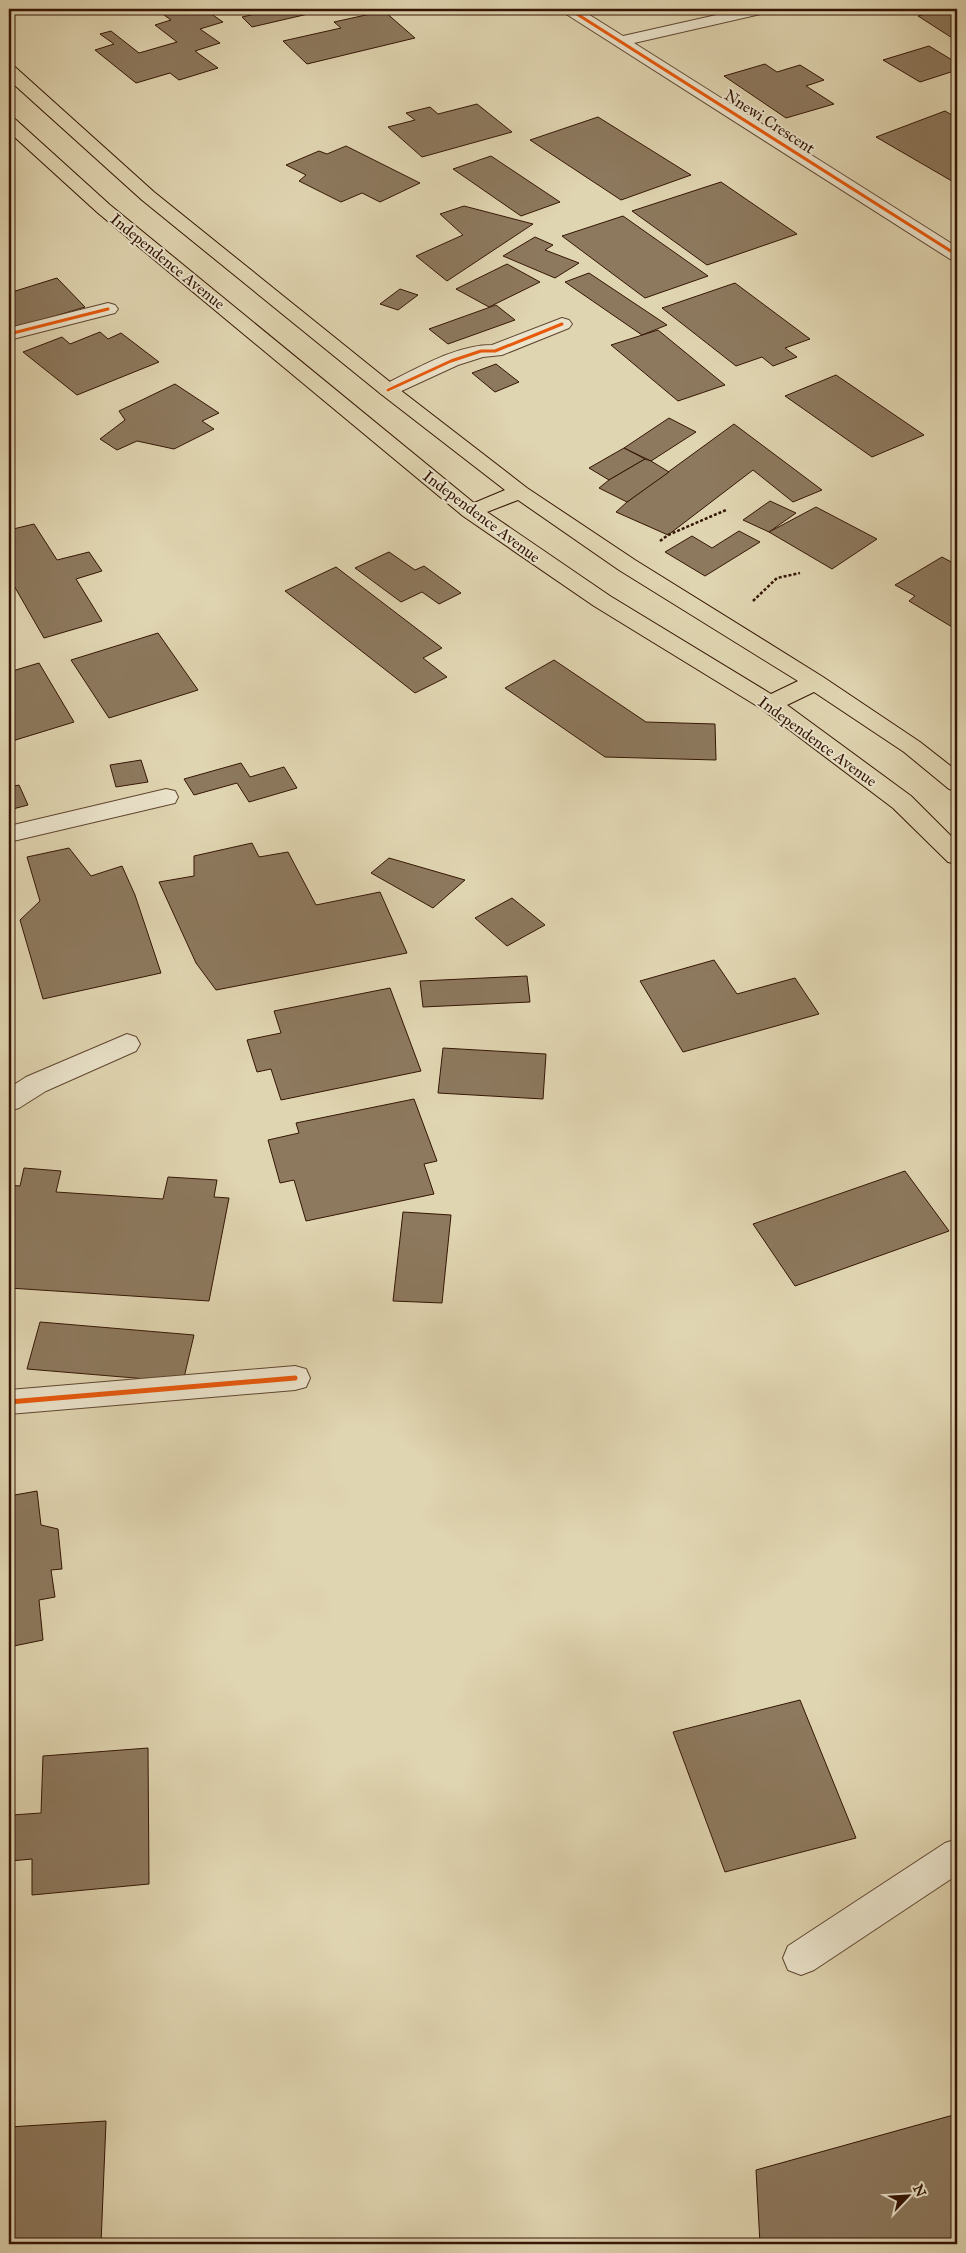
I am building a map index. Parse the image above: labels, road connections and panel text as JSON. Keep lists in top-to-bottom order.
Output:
{
  "streets": {
    "main road": ["Independence Avenue"],
    "street": ["Nnewi Crescent"]
  },
  "north": "top right"
}
